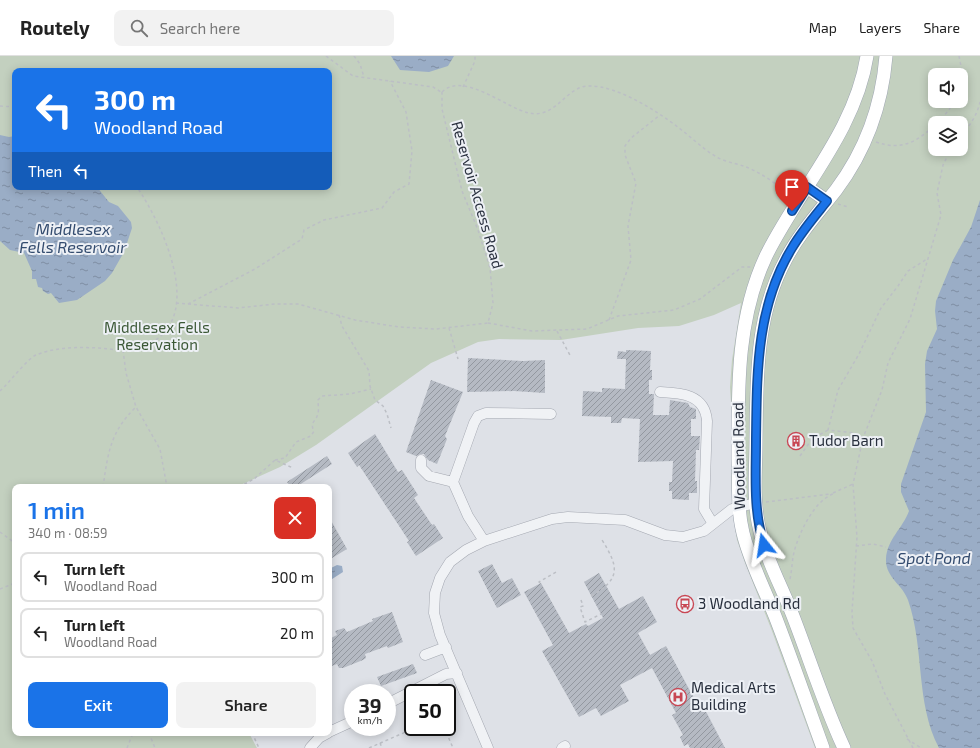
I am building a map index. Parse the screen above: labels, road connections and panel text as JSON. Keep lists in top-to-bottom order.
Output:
{
  "streets": {
    "main road": ["Woodland Road"],
    "path": ["Reservoir Access Road"]
  },
  "water": ["Middlesex Fells Reservoir", "Spot Pond"],
  "parks": ["Middlesex Fells Reservation"],
  "places": {
    "building": ["Tudor Barn"],
    "bus stop": ["3 Woodland Rd"],
    "hospital": ["Medical Arts Building"]
  },
  "page": {
    "header": "Routely",
    "search": "Search here",
    "nav": ["Map", "Layers", "Share"],
    "turn": ["300 m", "Woodland Road"],
    "then": "Then",
    "heading": ["1 min", "340 m · 08:59"],
    "list": [
      {
        "name": "Turn left",
        "note": "Woodland Road",
        "value": "300 m"
      },
      {
        "name": "Turn left",
        "note": "Woodland Road",
        "value": "20 m"
      }
    ],
    "buttons": ["Exit", "Share"],
    "speed": "39 km/h",
    "limit": "50"
  }
}
